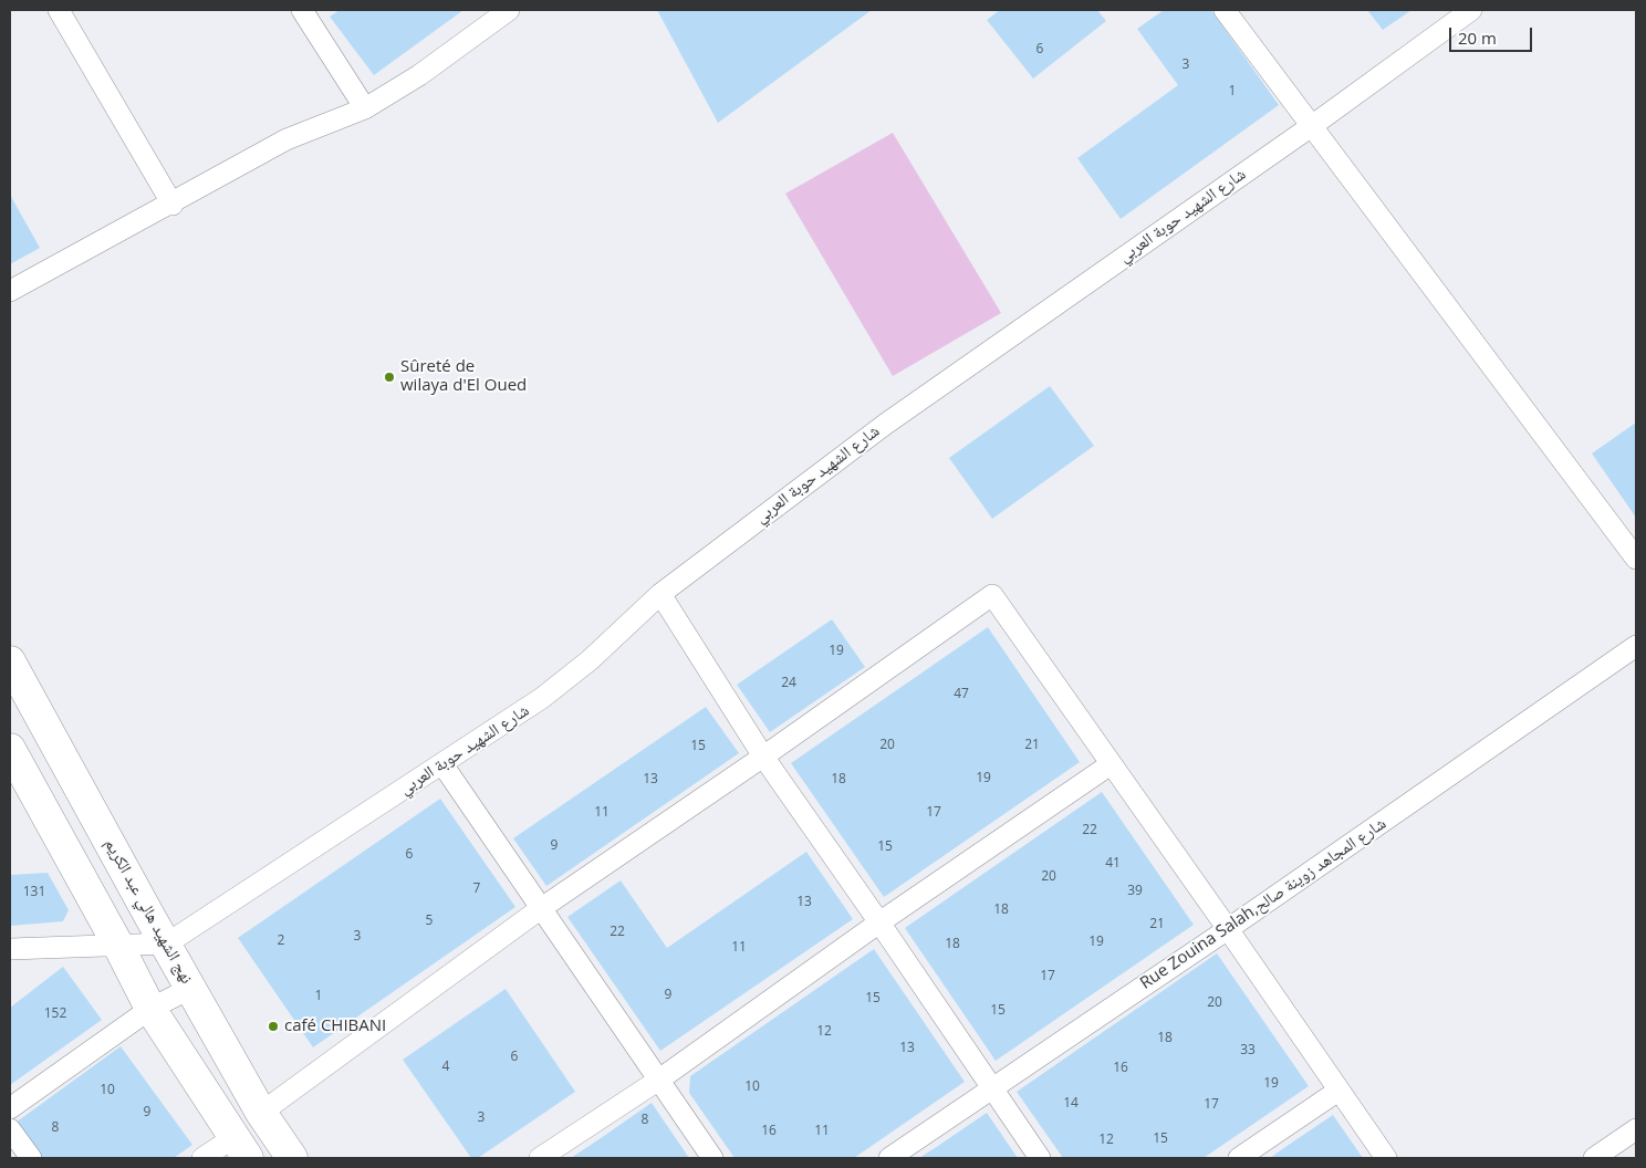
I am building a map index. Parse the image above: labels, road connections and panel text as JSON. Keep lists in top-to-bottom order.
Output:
{
  "streets": {
    "main road": ["نهج الشهيد هالي عبد الكريم"],
    "street": ["شارع الشهيد حوبة العربي", "Rue Zouina Salah,شارع المجاهد زوينة صالح"]
  },
  "crossings": [
    ["شارع الشهيد حوبة العربي", "نهج الشهيد هالي عبد الكريم"]
  ],
  "places": ["Sûreté de wilaya d'El Oued", "café CHIBANI"],
  "house_numbers": [
    "6",
    "3",
    "1",
    "19",
    "24",
    "47",
    "20",
    "21",
    "15",
    "19",
    "13",
    "18",
    "11",
    "17",
    "22",
    "9",
    "15",
    "6",
    "41",
    "20",
    "7",
    "39",
    "131",
    "13",
    "18",
    "5",
    "21",
    "22",
    "3",
    "2",
    "19",
    "18",
    "11",
    "17",
    "9",
    "1",
    "15",
    "20",
    "15",
    "152",
    "12",
    "18",
    "13",
    "33",
    "6",
    "4",
    "16",
    "19",
    "10",
    "10",
    "14",
    "17",
    "9",
    "3",
    "8",
    "8",
    "16",
    "11",
    "15",
    "12"
  ],
  "scale_bar": "20 m"
}
